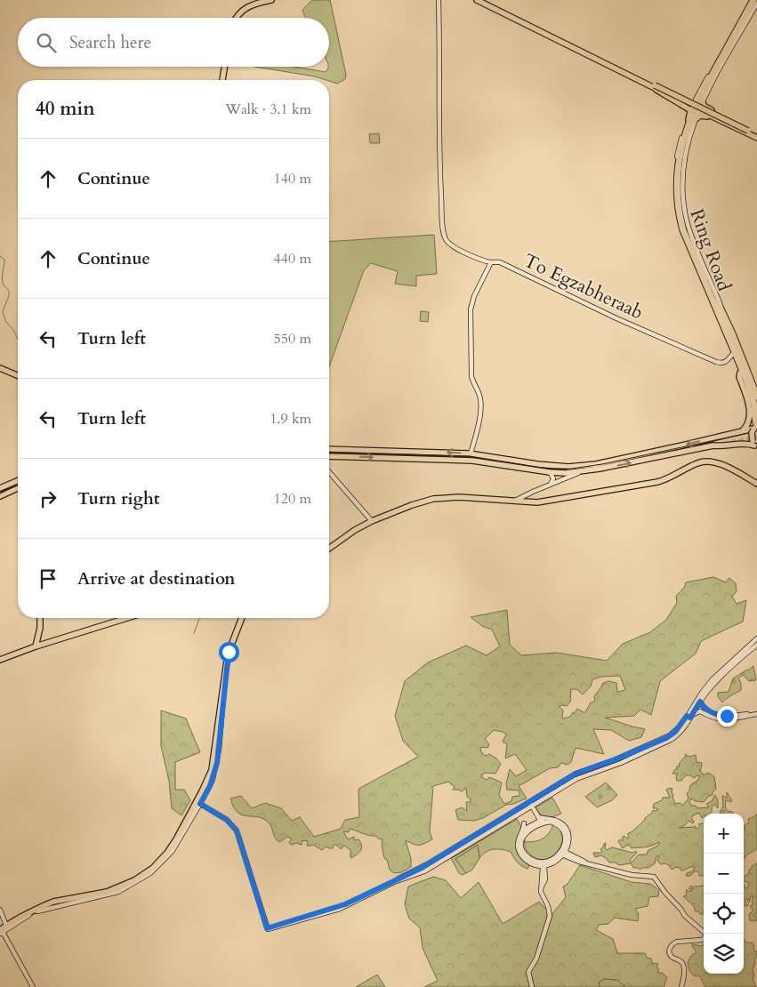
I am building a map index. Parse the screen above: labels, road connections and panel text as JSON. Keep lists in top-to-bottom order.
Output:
{
  "streets": {
    "highway": ["Ring Road"],
    "main road": ["To Egzabheraab"]
  },
  "page": {
    "search": "Search here",
    "heading": ["40 min", "Walk · 3.1 km"],
    "list": [
      ["Continue", "140 m"],
      ["Continue", "440 m"],
      ["Turn left", "550 m"],
      ["Turn left", "1.9 km"],
      ["Turn right", "120 m"],
      "Arrive at destination"
    ],
    "map_buttons": ["+", "−"]
  }
}
